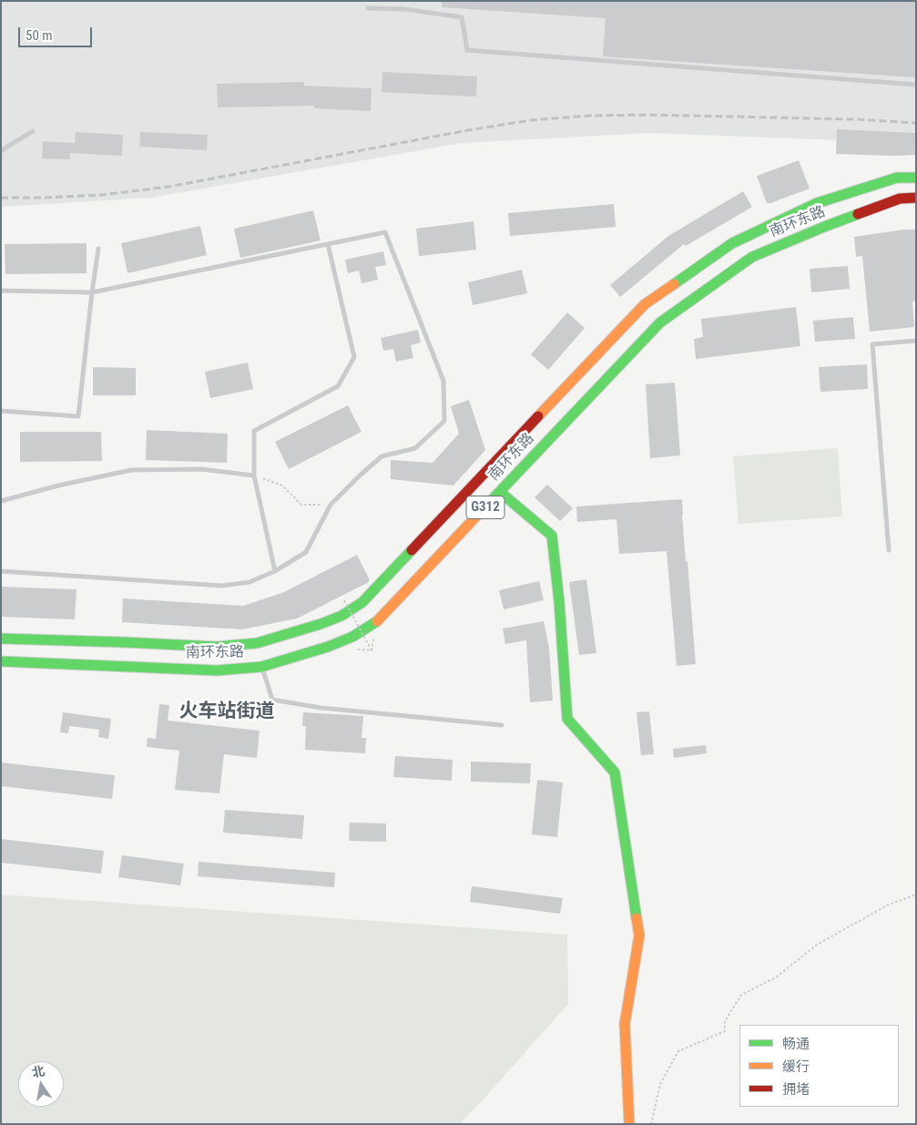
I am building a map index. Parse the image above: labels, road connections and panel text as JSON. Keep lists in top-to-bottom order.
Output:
{
  "streets": {
    "main road": ["南环东路", "G312"]
  },
  "districts": ["火车站街道"],
  "legend": ["畅通", "缓行", "拥堵"],
  "scale_bar": "50 m",
  "north": "top"
}
